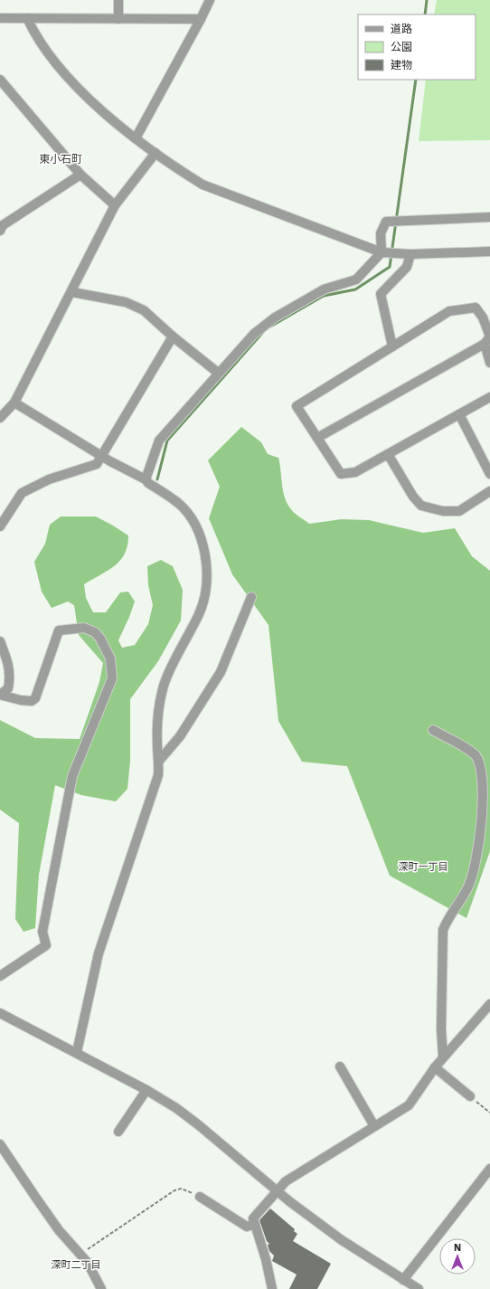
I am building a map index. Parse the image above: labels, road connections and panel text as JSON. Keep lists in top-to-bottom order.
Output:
{
  "districts": ["東小石町", "深町一丁目", "深町二丁目"],
  "legend": ["道路", "公園", "建物"],
  "north": "top"
}
